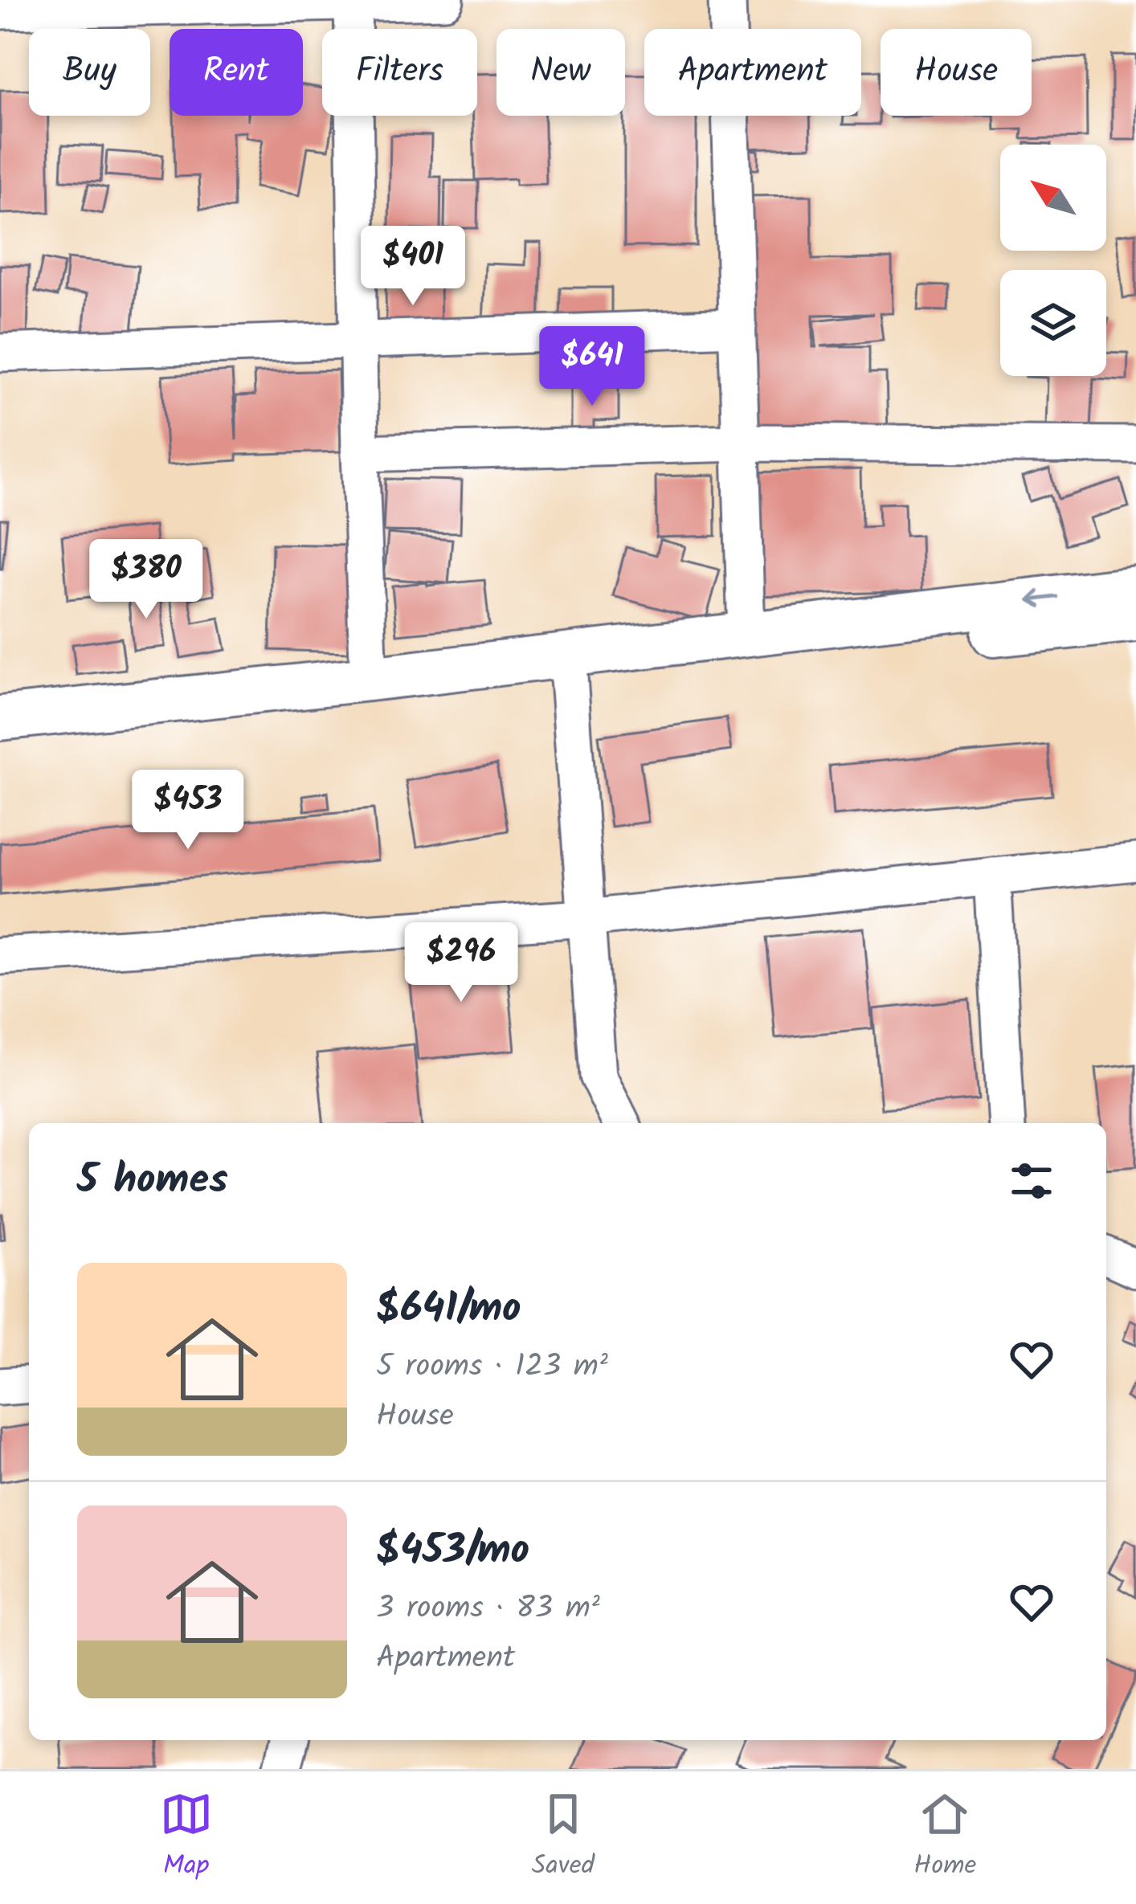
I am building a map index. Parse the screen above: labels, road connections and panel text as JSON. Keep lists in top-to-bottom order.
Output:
{
  "north": "top left",
  "page": {
    "chip": [
      "Buy",
      "Rent",
      "Filters",
      "New",
      "Apartment",
      "House"
    ],
    "price": [
      "$401",
      "$641",
      "$380",
      "$453",
      "$296"
    ],
    "heading": "5 homes",
    "list": [
      {
        "name": "$641/mo",
        "note": "5 rooms · 123 m² · House"
      },
      {
        "name": "$453/mo",
        "note": "3 rooms · 83 m² · Apartment"
      }
    ],
    "tabs": ["Map", "Saved", "Home"]
  }
}
